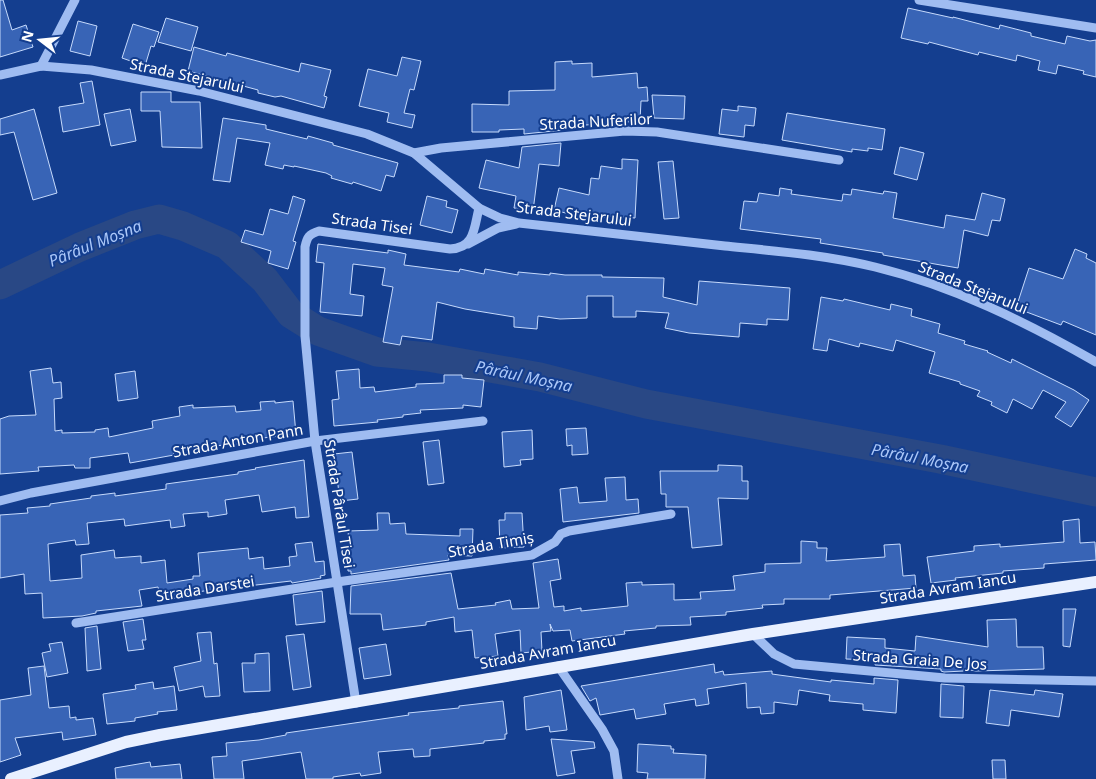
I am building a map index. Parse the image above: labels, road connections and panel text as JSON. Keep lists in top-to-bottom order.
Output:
{
  "streets": {
    "main road": ["Strada Avram Iancu"],
    "street": [
      "Strada Stejarului",
      "Strada Nuferilor",
      "Strada Tisei",
      "Strada Anton Pann",
      "Strada Pârâul Tisei",
      "Strada Timiș",
      "Strada Darstei",
      "Strada Graia De Jos"
    ]
  },
  "crossings": [
    ["Strada Stejarului", "Strada Nuferilor"],
    ["Strada Tisei", "Strada Pârâul Tisei"],
    ["Strada Anton Pann", "Strada Pârâul Tisei"],
    ["Strada Pârâul Tisei", "Strada Timiș"],
    ["Strada Pârâul Tisei", "Strada Avram Iancu"],
    ["Strada Pârâul Tisei", "Strada Darstei"],
    ["Strada Timiș", "Strada Darstei"],
    ["Strada Avram Iancu", "Strada Graia De Jos"]
  ],
  "water": ["Pârâul Moșna"],
  "north": "left"
}
